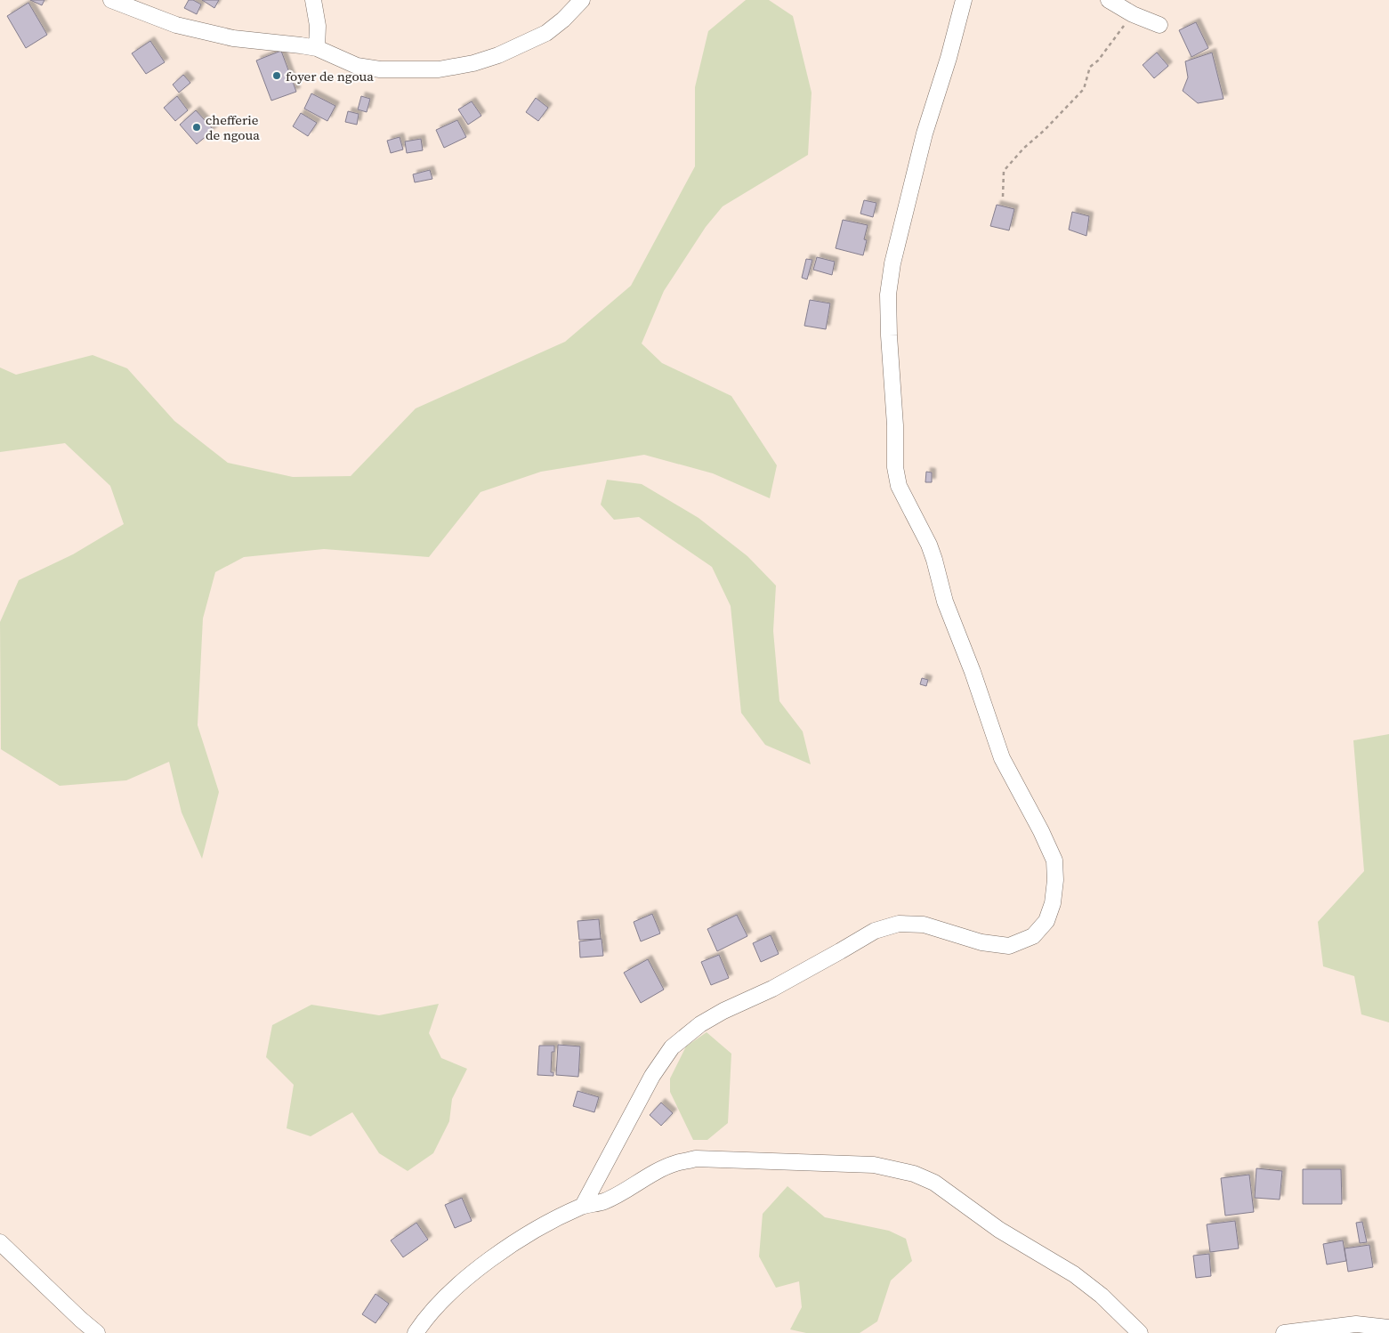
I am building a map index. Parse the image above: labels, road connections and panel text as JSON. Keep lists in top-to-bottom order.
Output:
{
  "places": ["foyer de ngoua", "chefferie de ngoua"]
}
